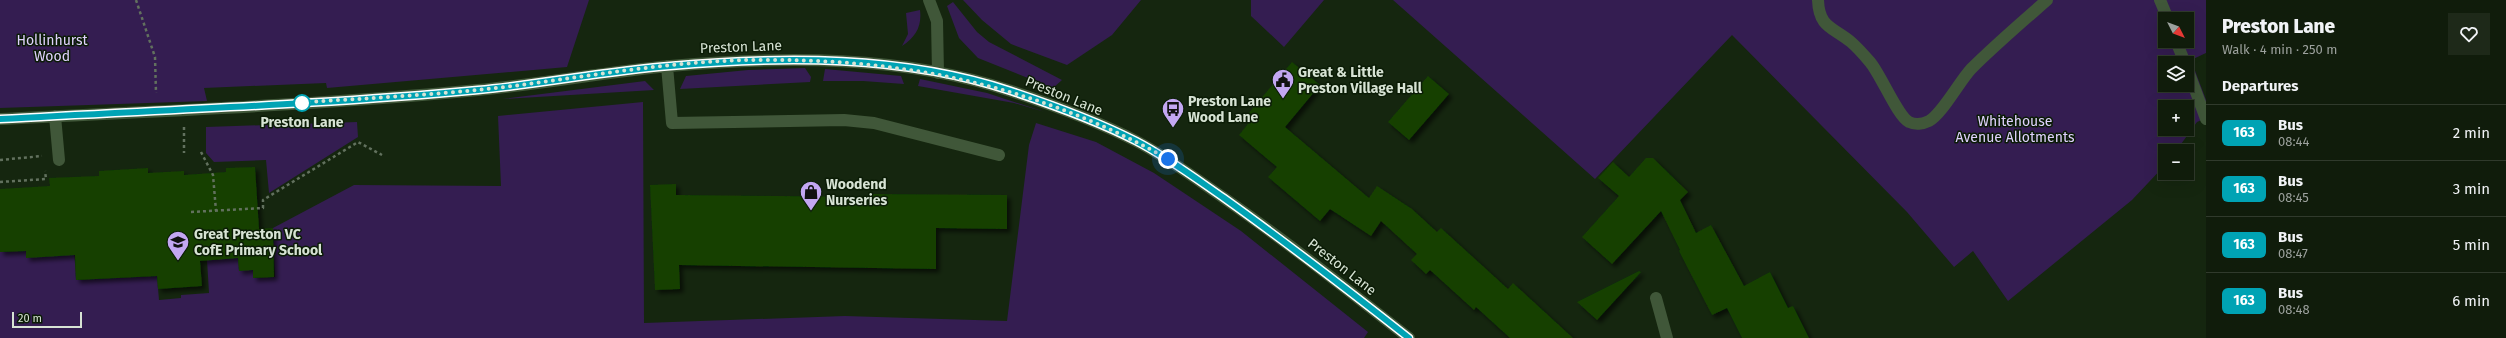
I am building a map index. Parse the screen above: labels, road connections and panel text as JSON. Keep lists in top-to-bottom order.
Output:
{
  "streets": {
    "street": ["Preston Lane"]
  },
  "parks": ["Hollinhurst Wood", "Whitehouse Avenue Allotments"],
  "places": {
    "public building": ["Great & Little Preston Village Hall"],
    "other": ["Preston Lane"],
    "bus stop": ["Preston Lane Wood Lane"],
    "shop": ["Woodend Nurseries"],
    "school or university": ["Great Preston VC CofE Primary School"]
  },
  "lines": ["bus line 163"],
  "scale_bar": "20 m",
  "north": "bottom right",
  "page": {
    "heading": [
      ["Preston Lane", "Walk · 4 min · 250 m"],
      "Departures"
    ],
    "map_buttons": ["+", "−"],
    "list": [
      {
        "mark": "163",
        "name": "Bus",
        "note": "08:44",
        "value": "2 min"
      },
      {
        "mark": "163",
        "name": "Bus",
        "note": "08:45",
        "value": "3 min"
      },
      {
        "mark": "163",
        "name": "Bus",
        "note": "08:47",
        "value": "5 min"
      },
      {
        "mark": "163",
        "name": "Bus",
        "note": "08:48",
        "value": "6 min"
      }
    ],
    "scale": "20 m"
  }
}
